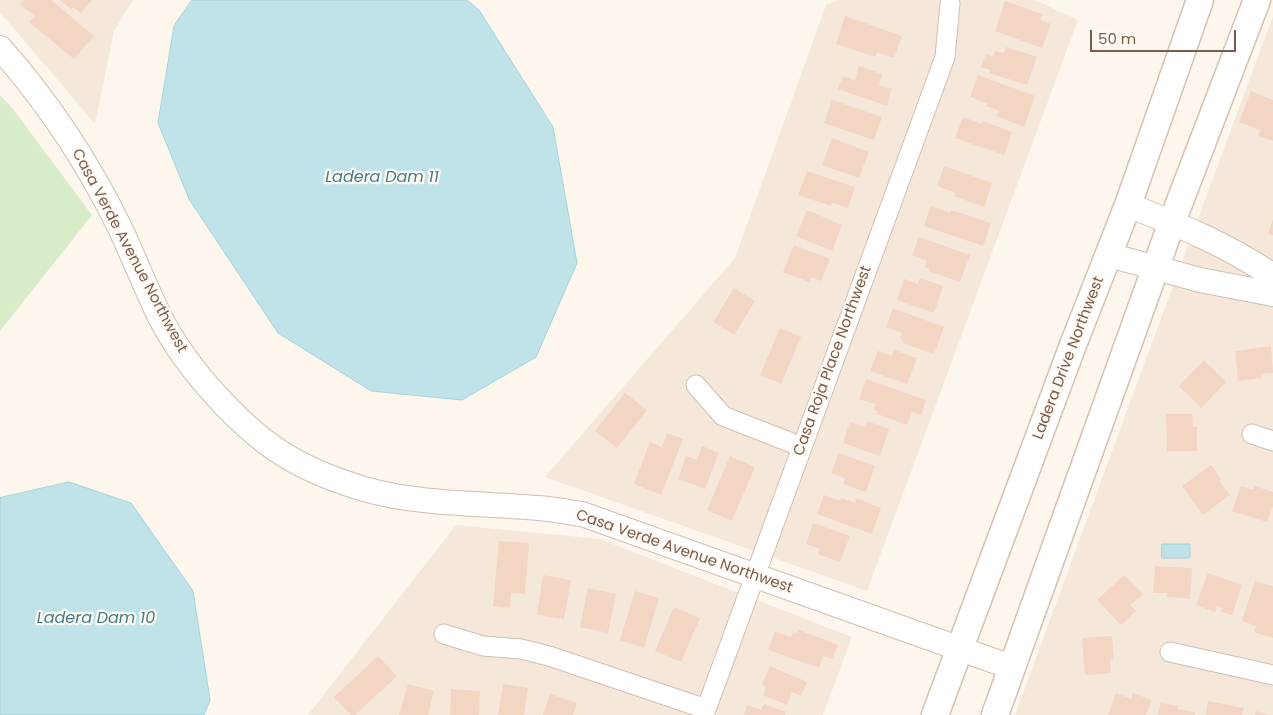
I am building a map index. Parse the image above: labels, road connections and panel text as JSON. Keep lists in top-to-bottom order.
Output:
{
  "streets": {
    "main road": ["Ladera Drive Northwest"],
    "street": ["Casa Verde Avenue Northwest", "Casa Roja Place Northwest"]
  },
  "crossings": [
    ["Casa Verde Avenue Northwest", "Ladera Drive Northwest"],
    ["Casa Verde Avenue Northwest", "Casa Roja Place Northwest"]
  ],
  "water": ["Ladera Dam 11", "Ladera Dam 10"],
  "scale_bar": "50 m"
}
